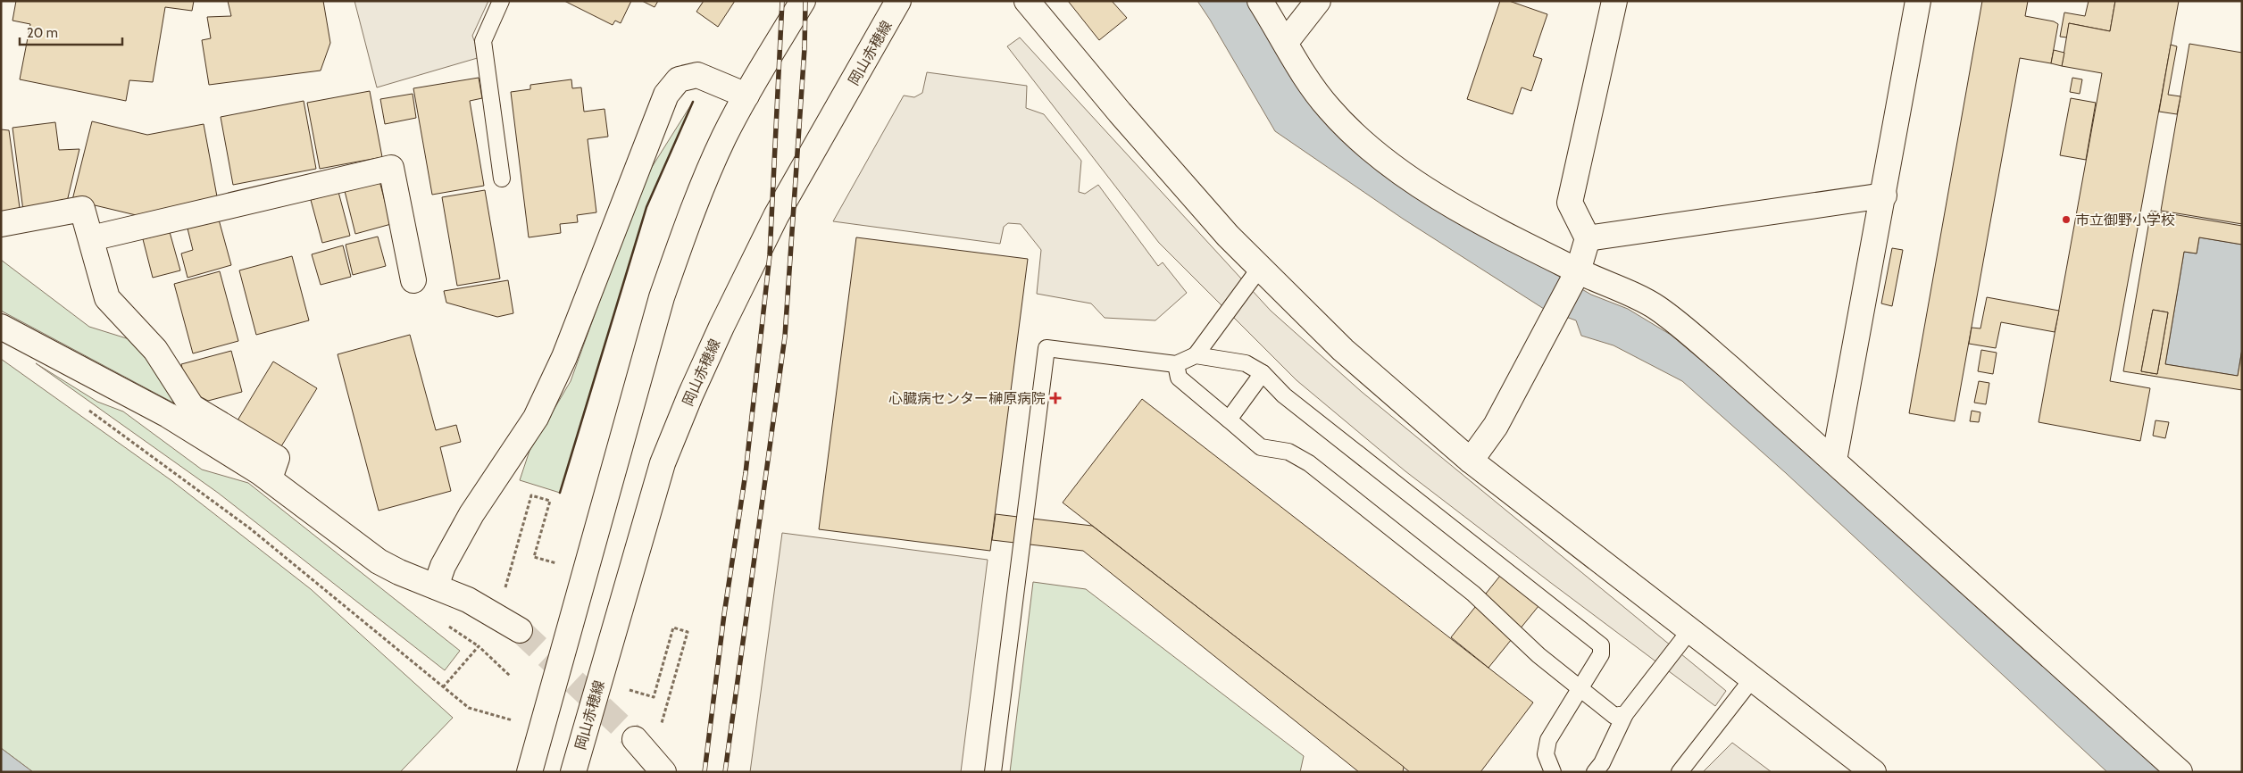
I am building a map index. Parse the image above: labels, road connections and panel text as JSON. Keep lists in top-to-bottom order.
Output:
{
  "streets": {
    "street": ["岡山赤穂線"]
  },
  "places": {
    "other": ["市立御野小学校"],
    "health": ["心臓病センター榊原病院"]
  },
  "scale_bar": "20 m"
}
